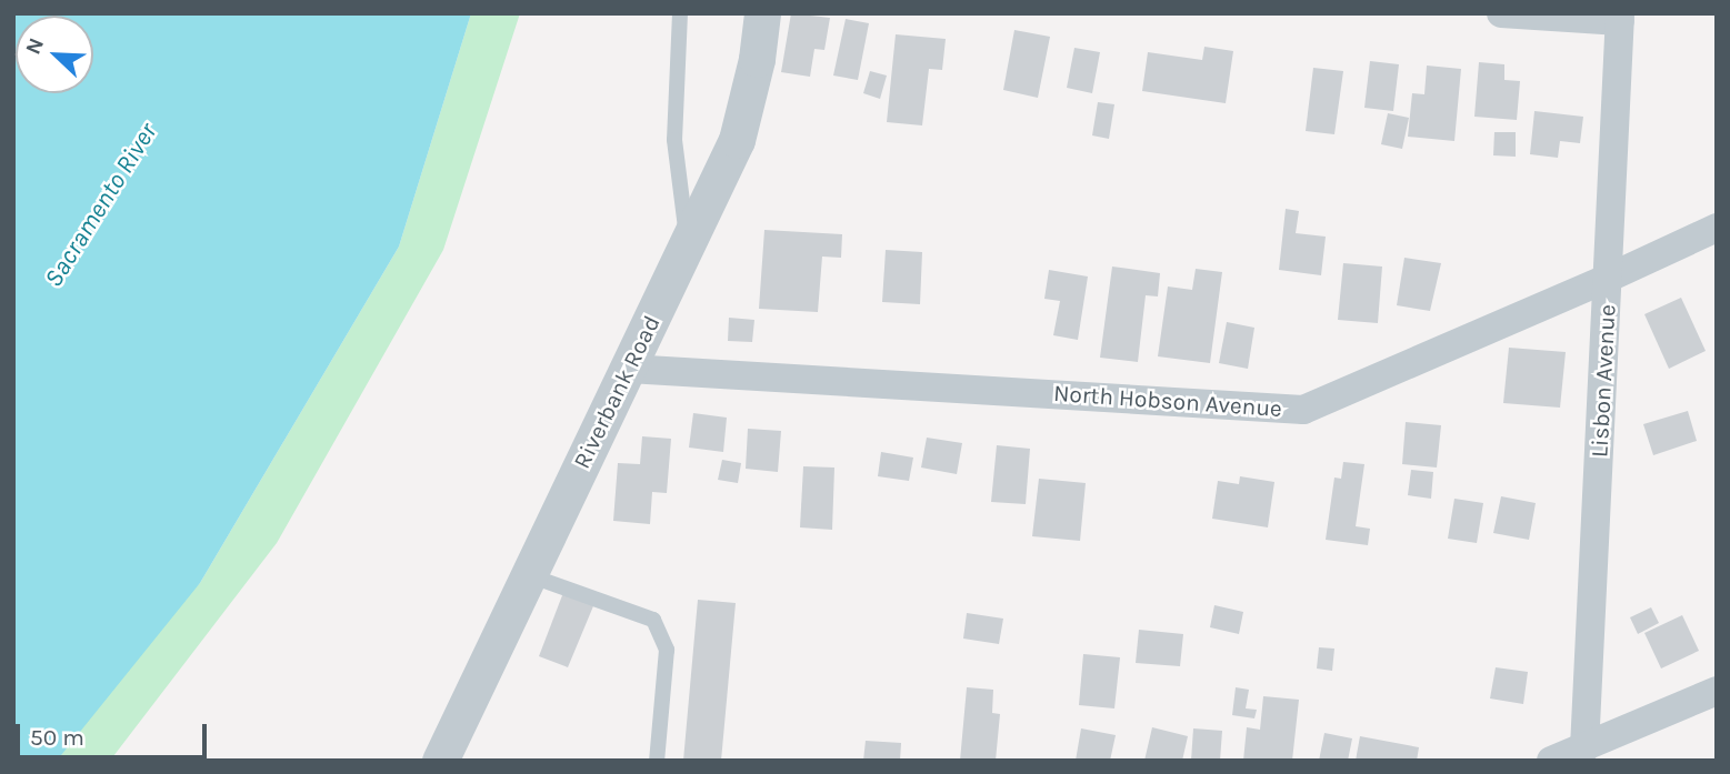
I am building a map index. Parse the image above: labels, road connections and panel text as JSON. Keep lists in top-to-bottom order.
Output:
{
  "streets": {
    "street": ["Lisbon Avenue", "Riverbank Road", "North Hobson Avenue"]
  },
  "crossings": [
    ["Lisbon Avenue", "North Hobson Avenue"],
    ["Riverbank Road", "North Hobson Avenue"]
  ],
  "water": ["Sacramento River"],
  "scale_bar": "50 m",
  "north": "top left"
}
